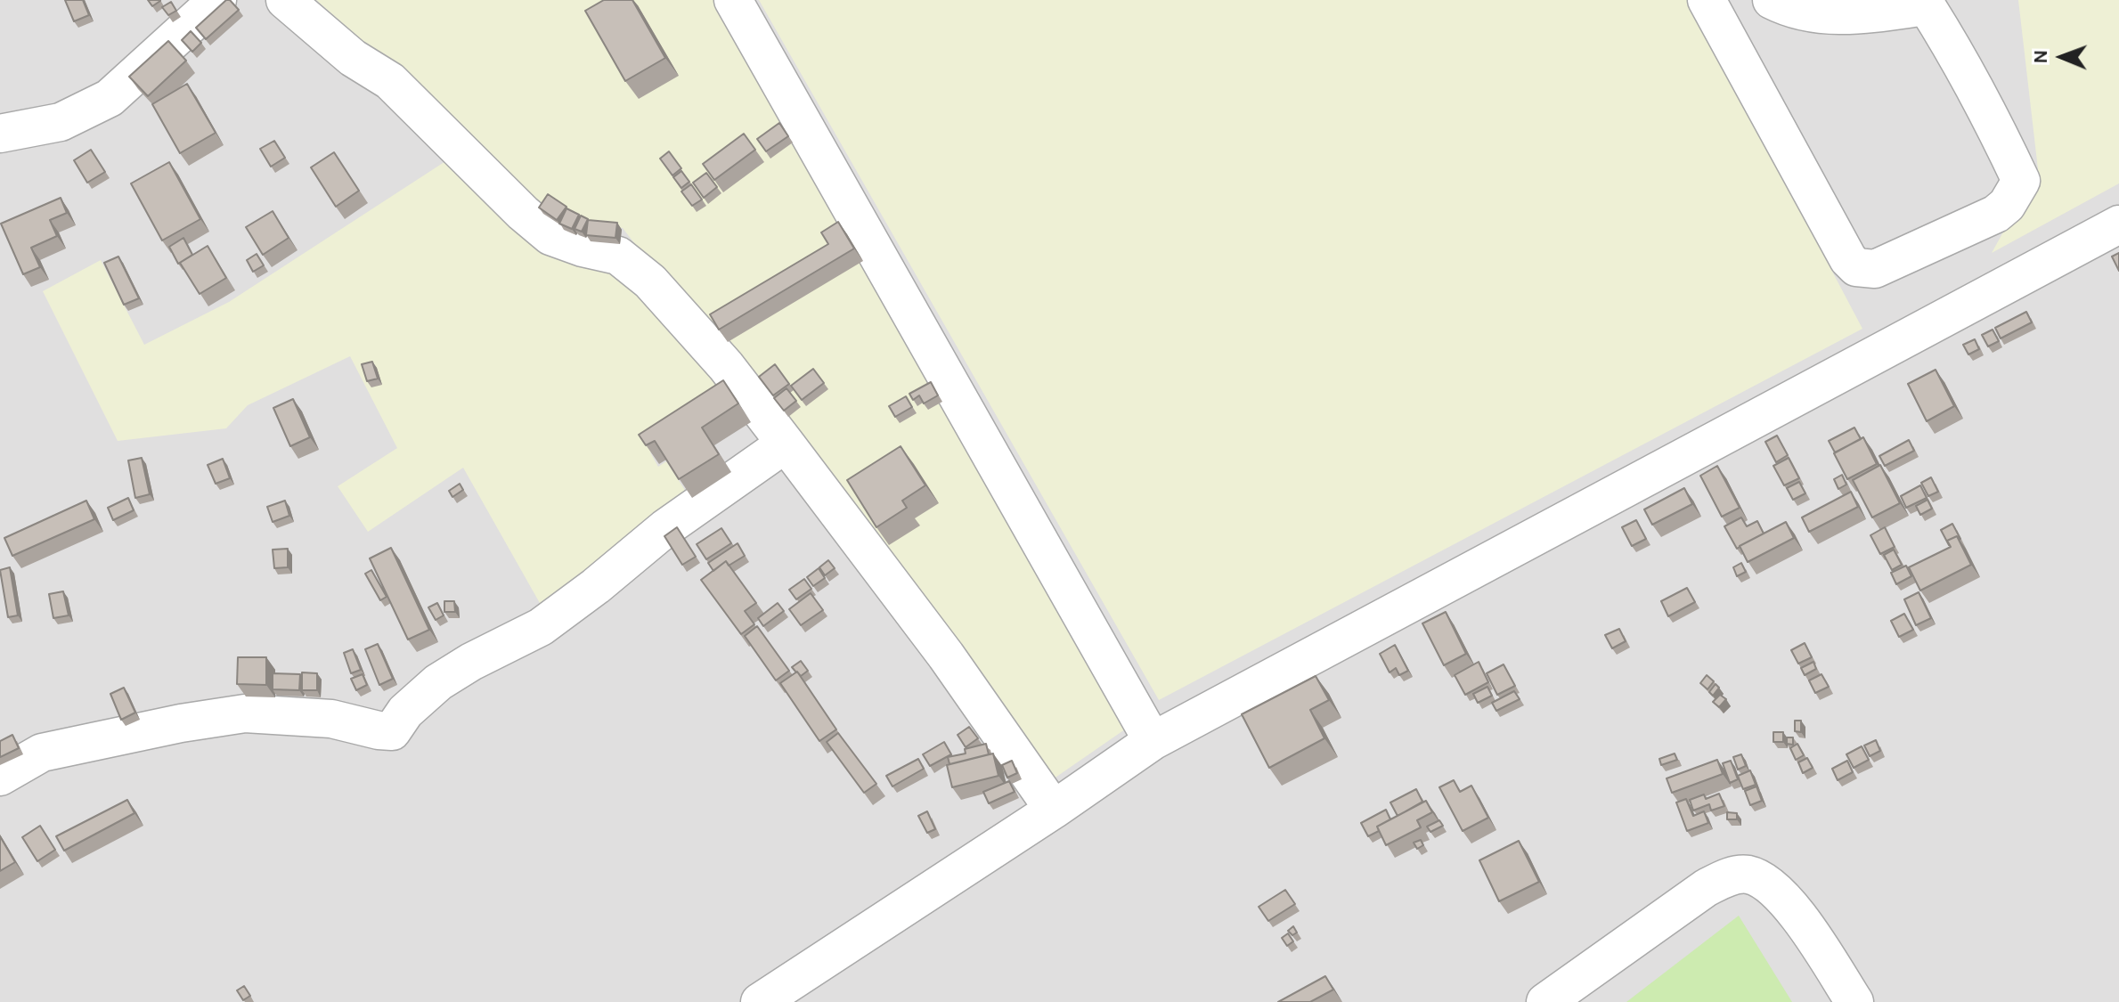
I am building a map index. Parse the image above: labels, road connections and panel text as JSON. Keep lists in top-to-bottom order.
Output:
{
  "north": "left"
}
